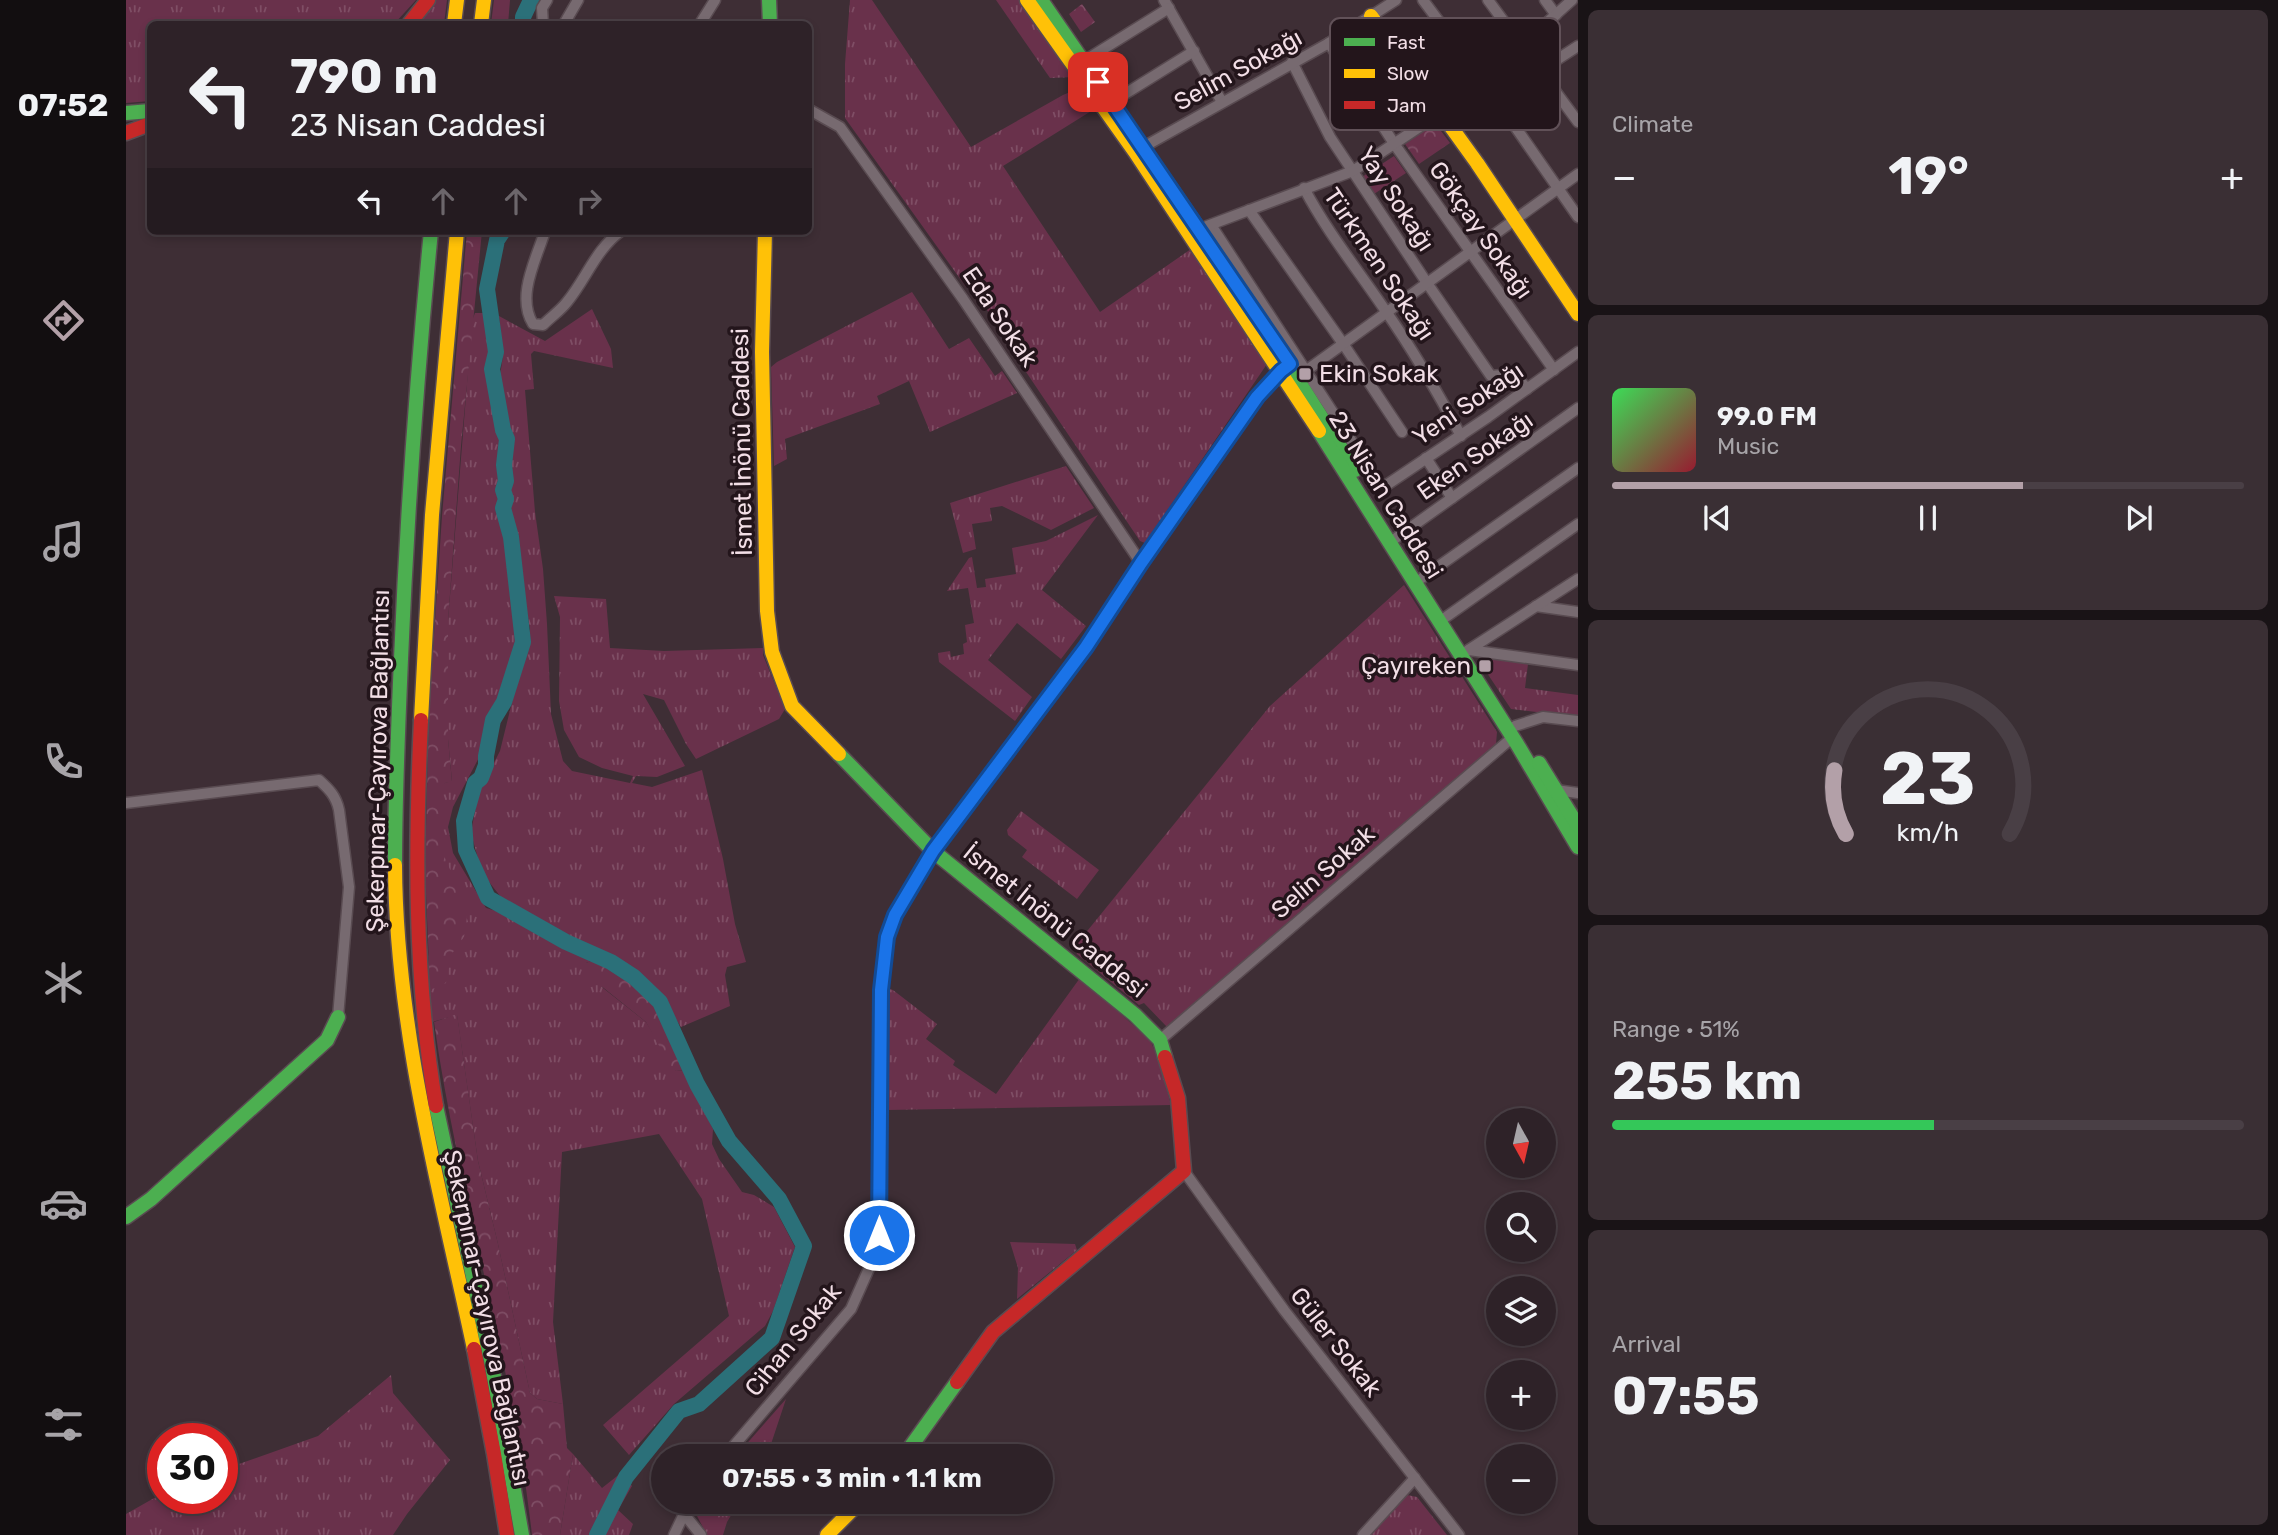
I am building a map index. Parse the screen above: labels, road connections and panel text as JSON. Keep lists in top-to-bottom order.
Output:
{
  "streets": {
    "main road": ["İsmet İnönü Caddesi", "23 Nisan Caddesi", "Şekerpınar-Çayırova Bağlantısı"],
    "street": [
      "Selim Sokağı",
      "Yay Sokağı",
      "Gökçay Sokağı",
      "Türkmen Sokağı",
      "Eda Sokak",
      "Yeni Sokağı",
      "Eken Sokağı",
      "Selin Sokak",
      "Cihan Sokak",
      "Güler Sokak"
    ]
  },
  "crossings": [
    ["Selim Sokağı", "Yay Sokağı"],
    ["Selim Sokağı", "23 Nisan Caddesi"],
    ["Yay Sokağı", "Yeni Sokağı"],
    ["Gökçay Sokağı", "Yeni Sokağı"],
    ["Türkmen Sokağı", "Yeni Sokağı"],
    ["Eda Sokak", "Cihan Sokak"],
    ["İsmet İnönü Caddesi", "Selin Sokak"],
    ["İsmet İnönü Caddesi", "Cihan Sokak"],
    ["İsmet İnönü Caddesi", "Güler Sokak"],
    ["Eken Sokağı", "23 Nisan Caddesi"],
    ["23 Nisan Caddesi", "Selin Sokak"],
    ["23 Nisan Caddesi", "Cihan Sokak"]
  ],
  "places": {
    "transit": ["Ekin Sokak", "Çayıreken"]
  },
  "legend": ["Fast", "Slow", "Jam"],
  "north": "bottom",
  "page": {
    "tabs": "07:52",
    "tile": [
      "Climate",
      ["Range · 51%", "255 km"],
      ["Arrival", "07:55"]
    ],
    "turn": ["790 m", "23 Nisan Caddesi"],
    "heat": ["−", "19°", "+"],
    "song": ["99.0 FM", "Music"],
    "map_buttons": ["+", "−"],
    "limit": "30",
    "trip": "07:55 · 3 min · 1.1 km",
    "gauge": ["23", "km/h"]
  }
}
